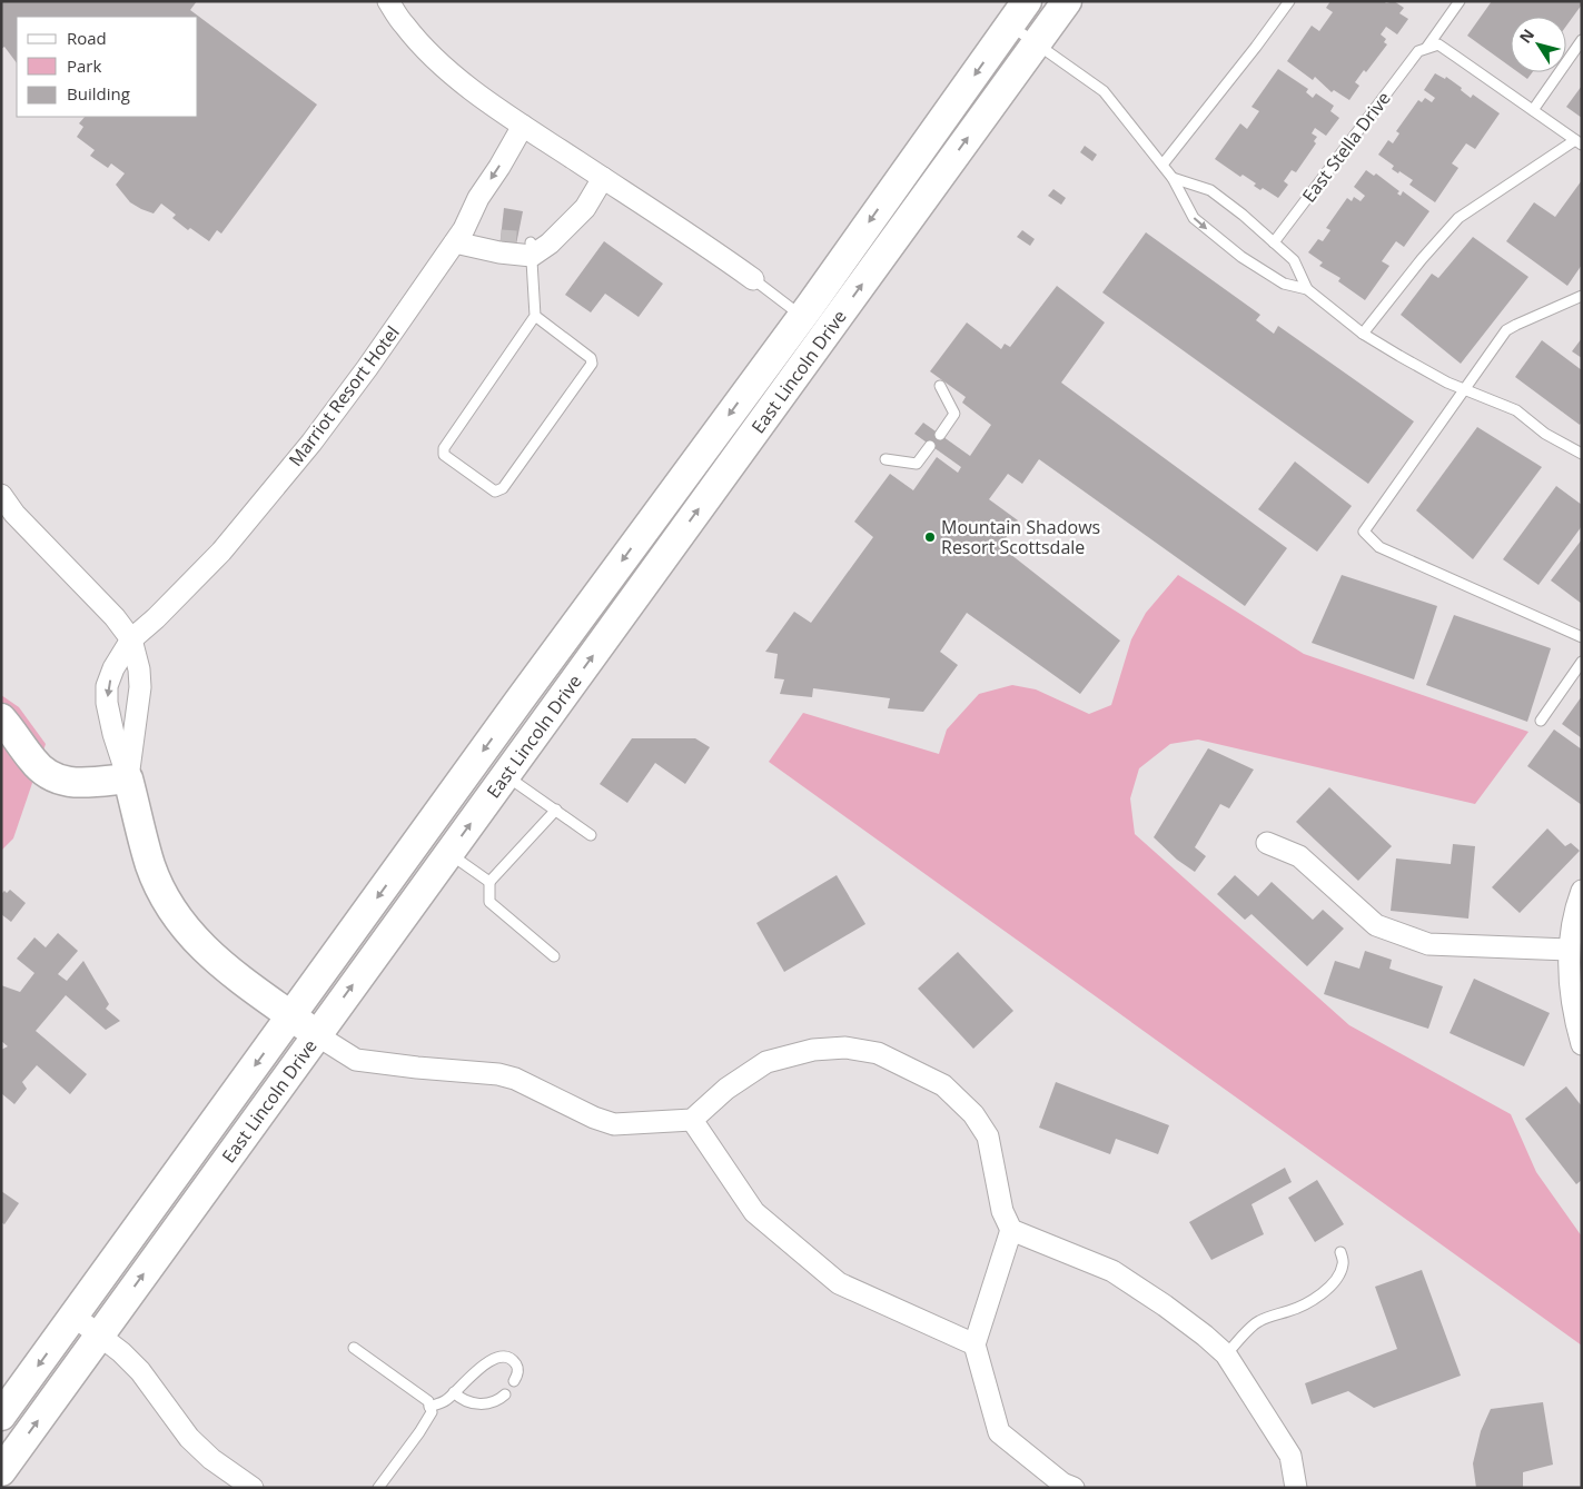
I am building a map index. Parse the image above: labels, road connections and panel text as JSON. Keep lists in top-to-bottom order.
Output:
{
  "streets": {
    "main road": ["East Lincoln Drive"],
    "street": ["Marriot Resort Hotel"],
    "lane": ["East Stella Drive"]
  },
  "crossings": [
    ["East Lincoln Drive", "Marriot Resort Hotel"]
  ],
  "places": ["Mountain Shadows Resort Scottsdale"],
  "legend": ["Road", "Park", "Building"],
  "north": "top left"
}
